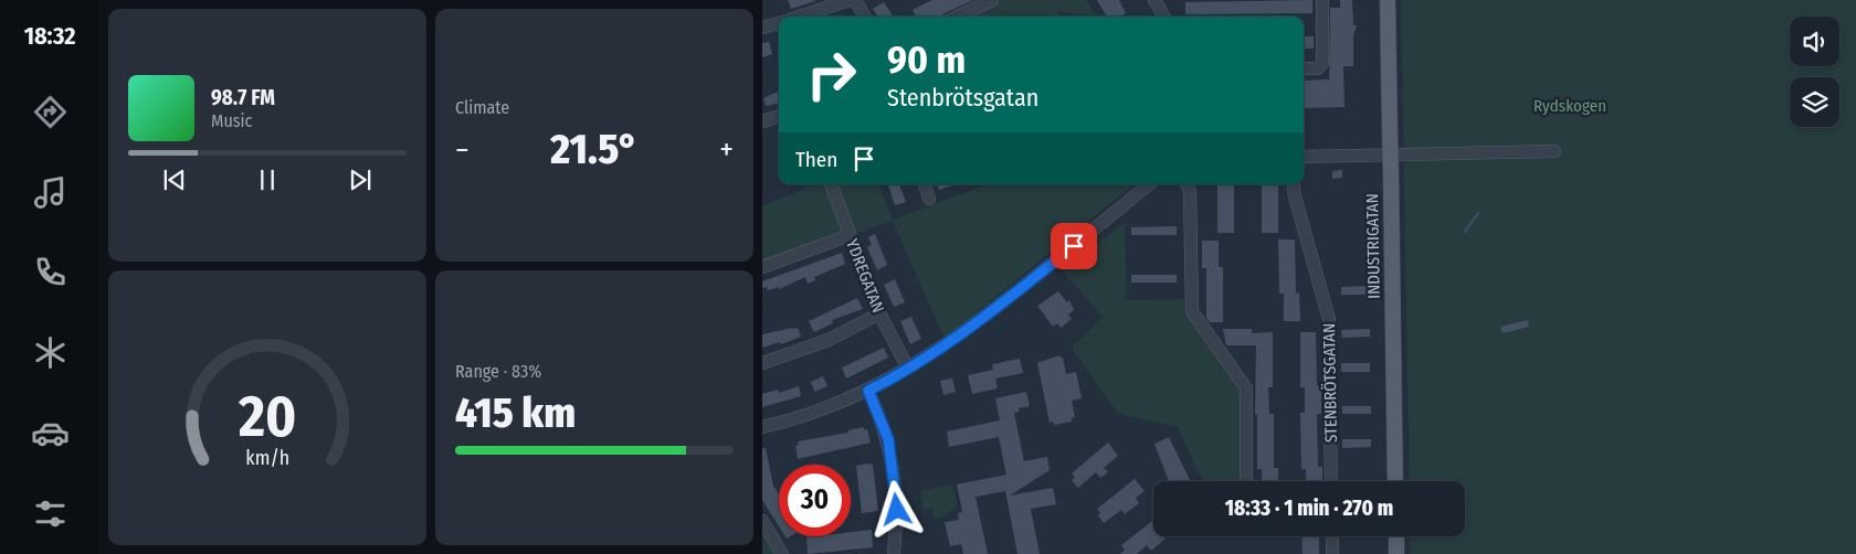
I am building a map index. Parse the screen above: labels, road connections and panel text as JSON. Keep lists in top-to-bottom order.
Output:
{
  "streets": {
    "main road": ["INDUSTRIGATAN"],
    "street": ["YDREGATAN", "STENBRÖTSGATAN"]
  },
  "parks": ["Rydskogen"],
  "page": {
    "tabs": "18:32",
    "tile": [
      "Climate",
      ["Range · 83%", "415 km"]
    ],
    "turn": ["90 m", "Stenbrötsgatan"],
    "song": ["98.7 FM", "Music"],
    "heat": ["−", "21.5°", "+"],
    "then": "Then",
    "limit": "30",
    "trip": "18:33 · 1 min · 270 m",
    "gauge": ["20", "km/h"]
  }
}
